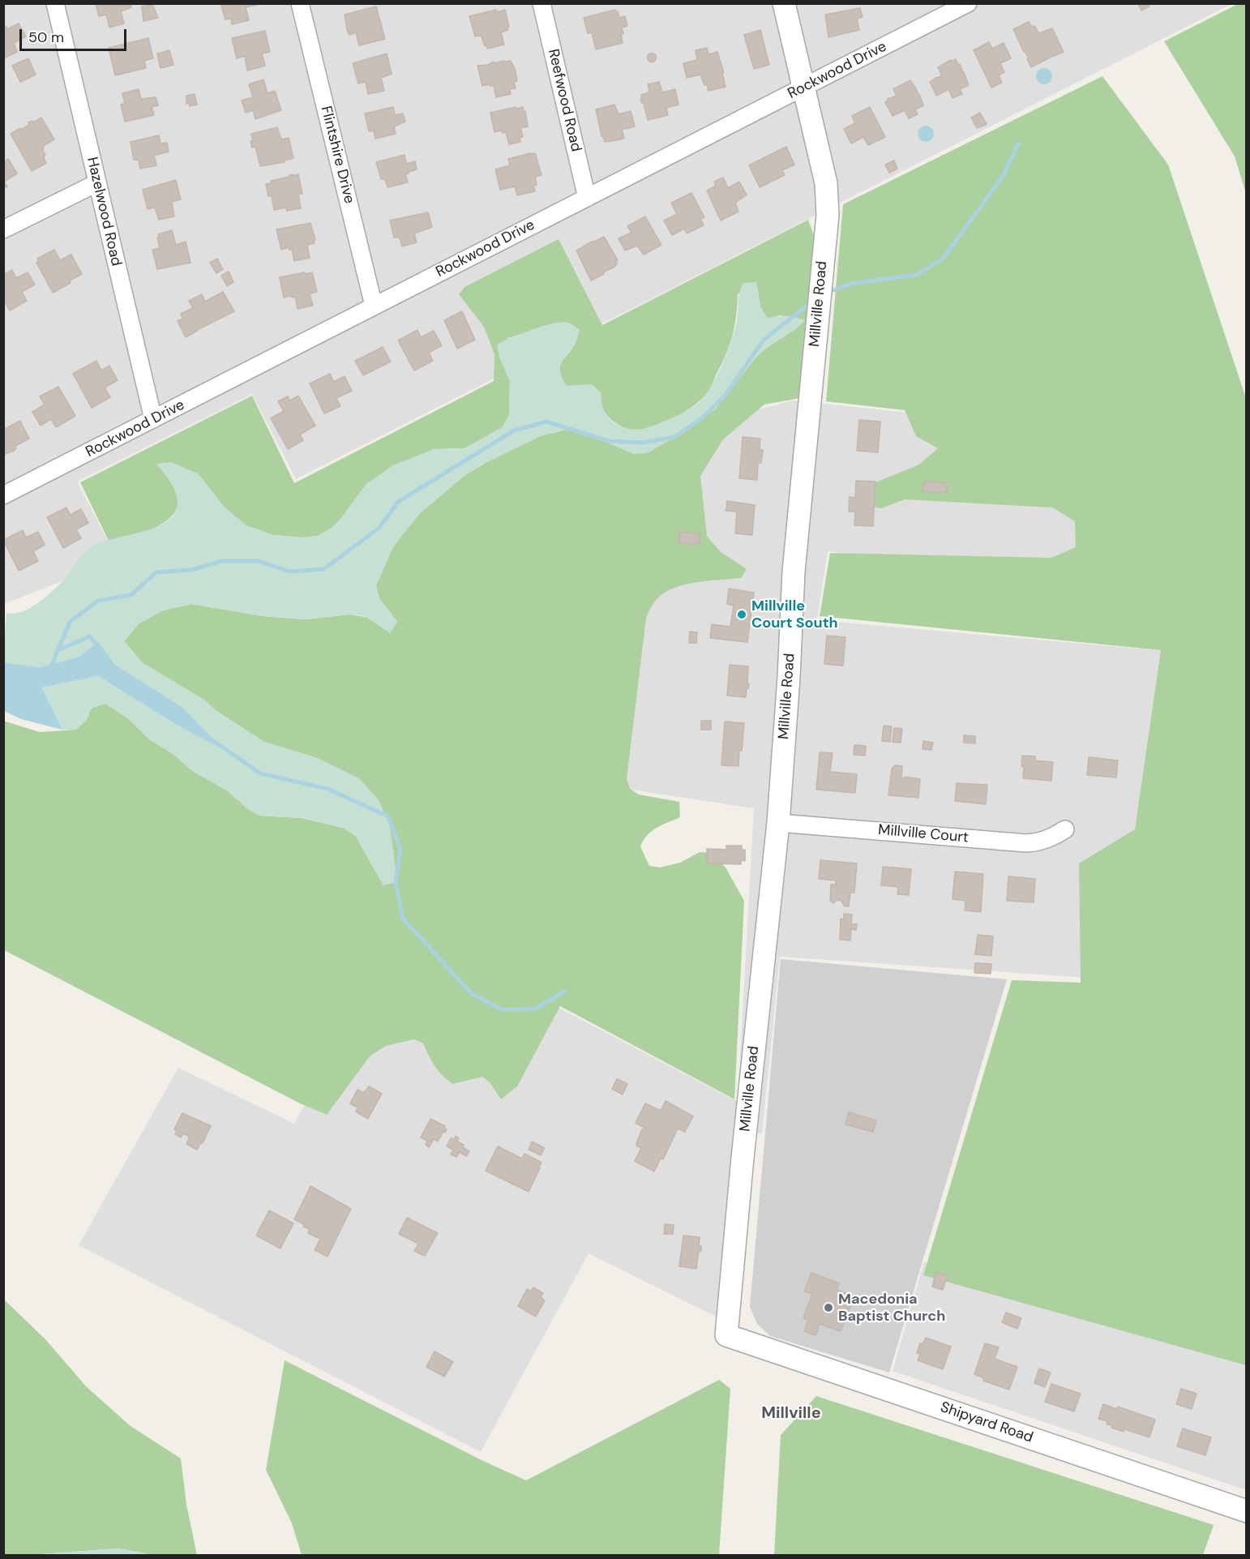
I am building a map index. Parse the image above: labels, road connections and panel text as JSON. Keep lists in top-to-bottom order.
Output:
{
  "streets": {
    "street": [
      "Rockwood Drive",
      "Reefwood Road",
      "Flintshire Drive",
      "Hazelwood Road",
      "Millville Road",
      "Millville Court",
      "Shipyard Road"
    ]
  },
  "crossings": [
    ["Rockwood Drive", "Reefwood Road"],
    ["Rockwood Drive", "Flintshire Drive"],
    ["Rockwood Drive", "Hazelwood Road"],
    ["Rockwood Drive", "Millville Road"],
    ["Millville Road", "Millville Court"],
    ["Millville Road", "Shipyard Road"]
  ],
  "districts": ["Millville"],
  "places": ["Millville Court South", "Macedonia Baptist Church"],
  "scale_bar": "50 m"
}
